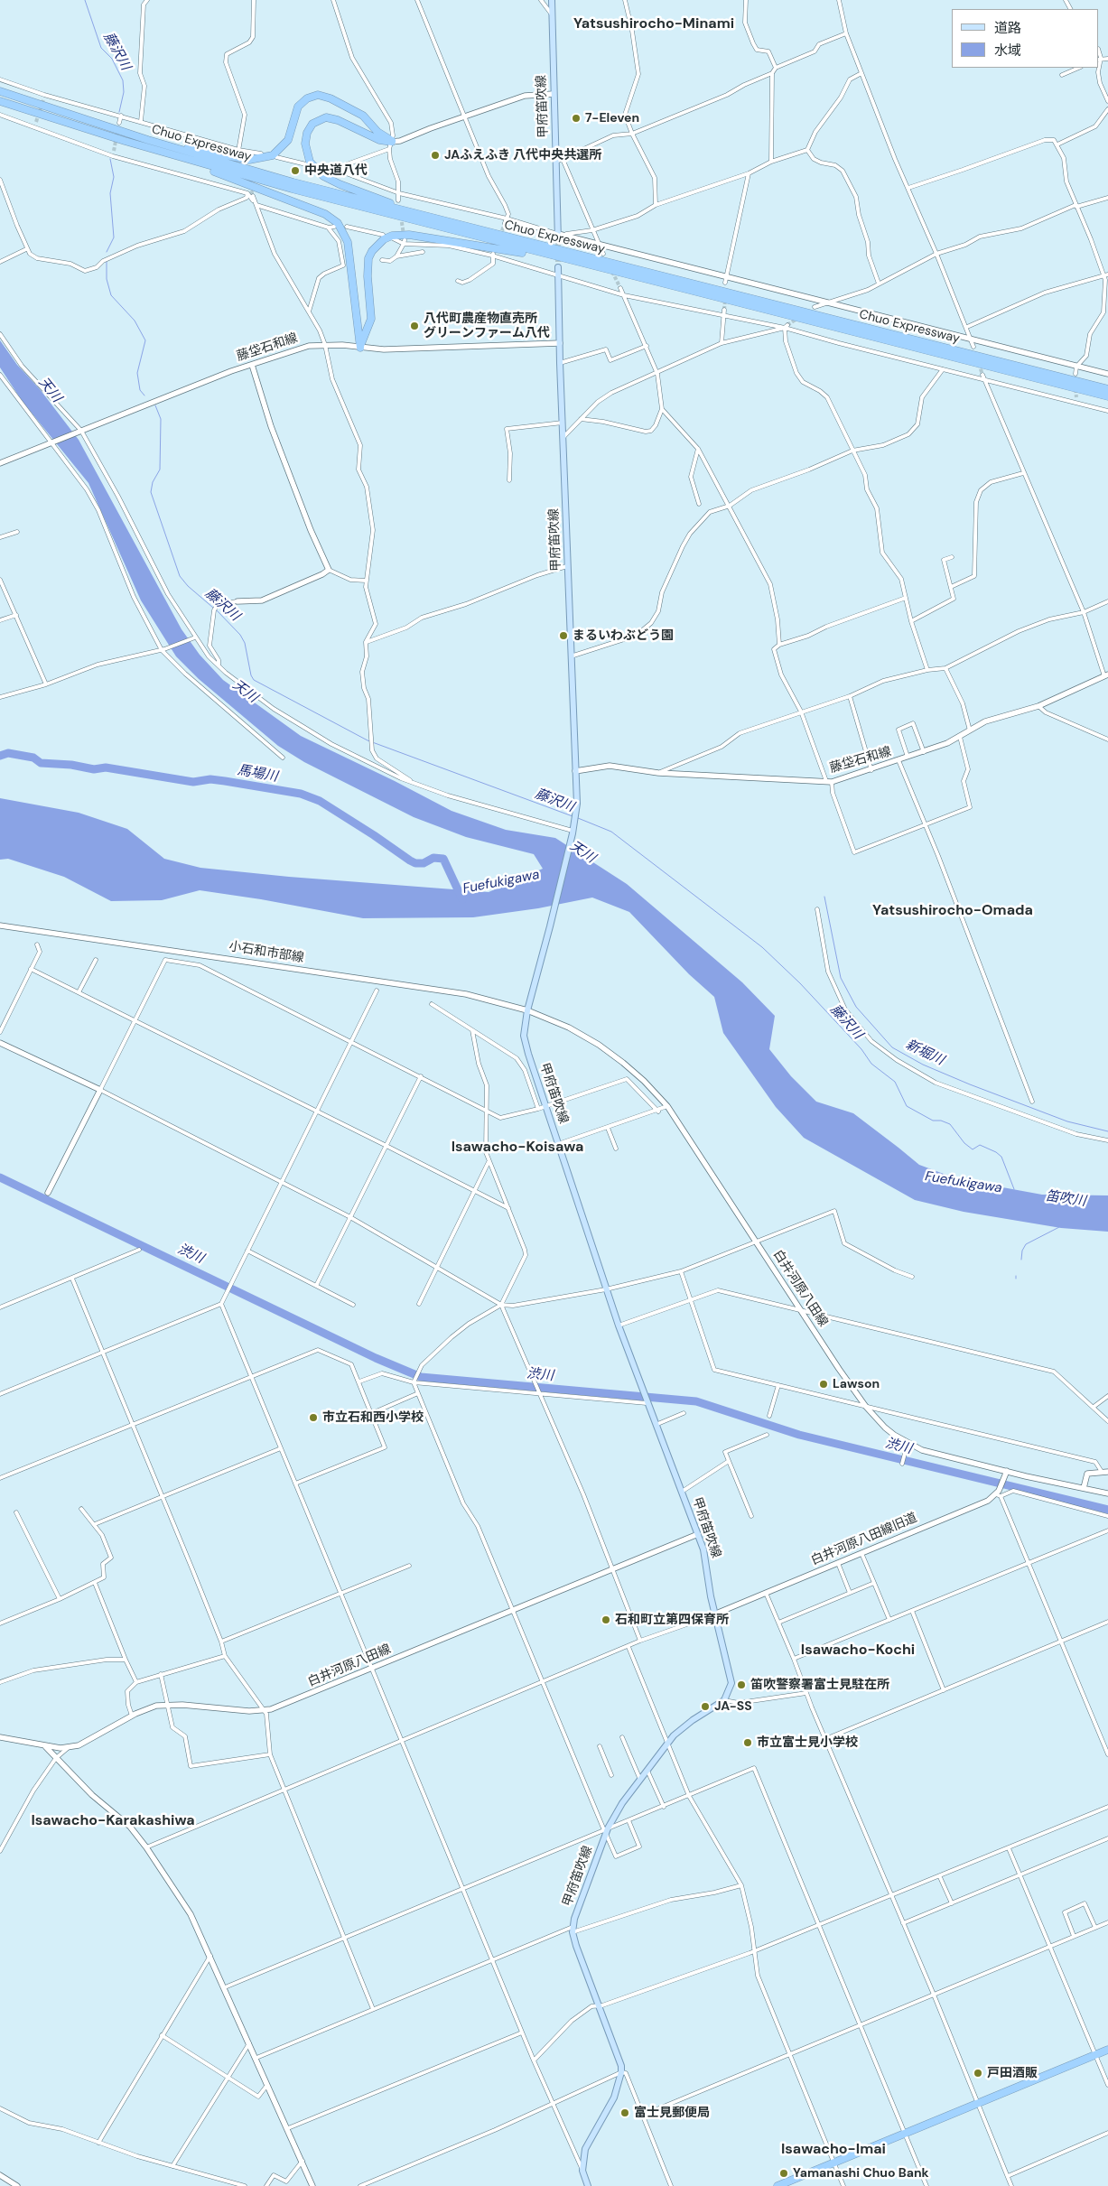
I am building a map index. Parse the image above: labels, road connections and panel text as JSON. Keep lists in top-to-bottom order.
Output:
{
  "streets": {
    "highway": ["Chuo Expressway"],
    "main road": [
      "甲府笛吹線",
      "藤垈石和線",
      "小石和市部線",
      "白井河原八田線",
      "白井河原八田線旧道"
    ]
  },
  "crossings": [
    ["甲府笛吹線", "藤垈石和線"],
    ["甲府笛吹線", "小石和市部線"],
    ["甲府笛吹線", "白井河原八田線"],
    ["甲府笛吹線", "白井河原八田線旧道"],
    ["小石和市部線", "白井河原八田線"],
    ["白井河原八田線", "白井河原八田線旧道"]
  ],
  "districts": [
    "Yatsushirocho-Minami",
    "Yatsushirocho-Omada",
    "Isawacho-Koisawa",
    "Isawacho-Kochi",
    "Isawacho-Karakashiwa",
    "Isawacho-Imai"
  ],
  "water": [
    "藤沢川",
    "天川",
    "馬場川",
    "Fuefukigawa",
    "新堀川",
    "笛吹川",
    "渋川"
  ],
  "places": [
    "7-Eleven",
    "JAふえふき 八代中央共選所",
    "中央道八代",
    "八代町農産物直売所 グリーンファーム八代",
    "まるいわぶどう園",
    "Lawson",
    "市立石和西小学校",
    "石和町立第四保育所",
    "笛吹警察署富士見駐在所",
    "JA-SS",
    "市立富士見小学校",
    "戸田酒販",
    "富士見郵便局",
    "Yamanashi Chuo Bank"
  ],
  "legend": ["道路", "水域"]
}
